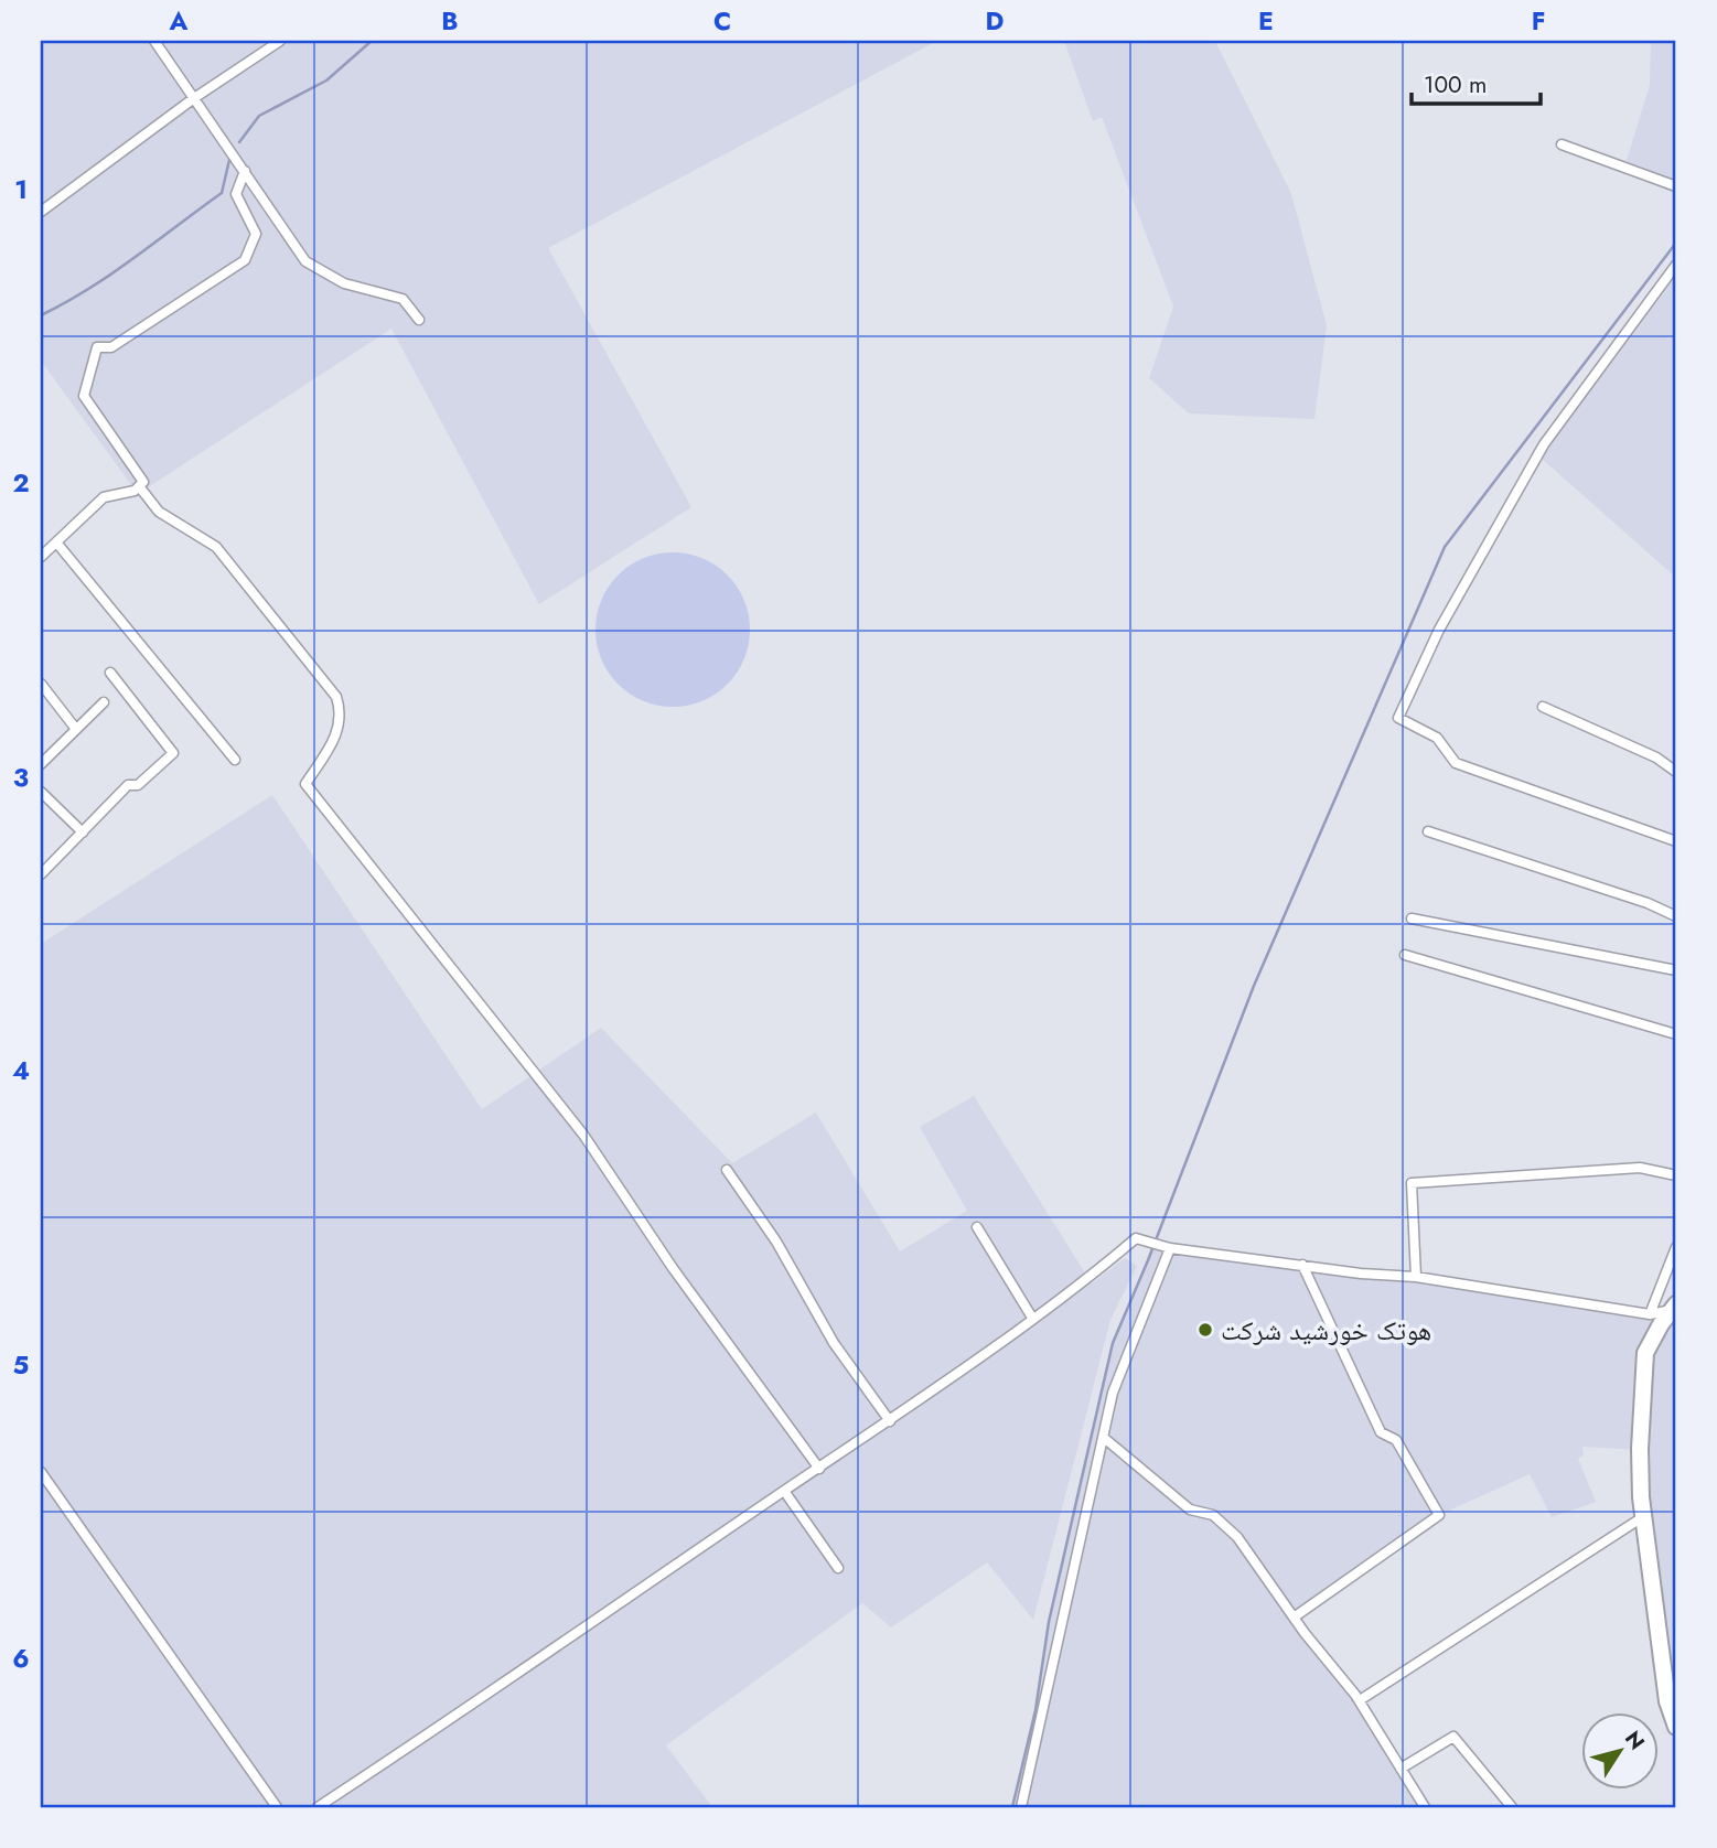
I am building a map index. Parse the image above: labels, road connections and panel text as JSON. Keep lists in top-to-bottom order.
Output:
{
  "places": ["هوتک خورشید شرکت"],
  "scale_bar": "100 m",
  "north": "top right",
  "grid": {
    "columns": [
      "A",
      "B",
      "C",
      "D",
      "E",
      "F"
    ],
    "rows": [
      "1",
      "2",
      "3",
      "4",
      "5",
      "6"
    ]
  }
}
